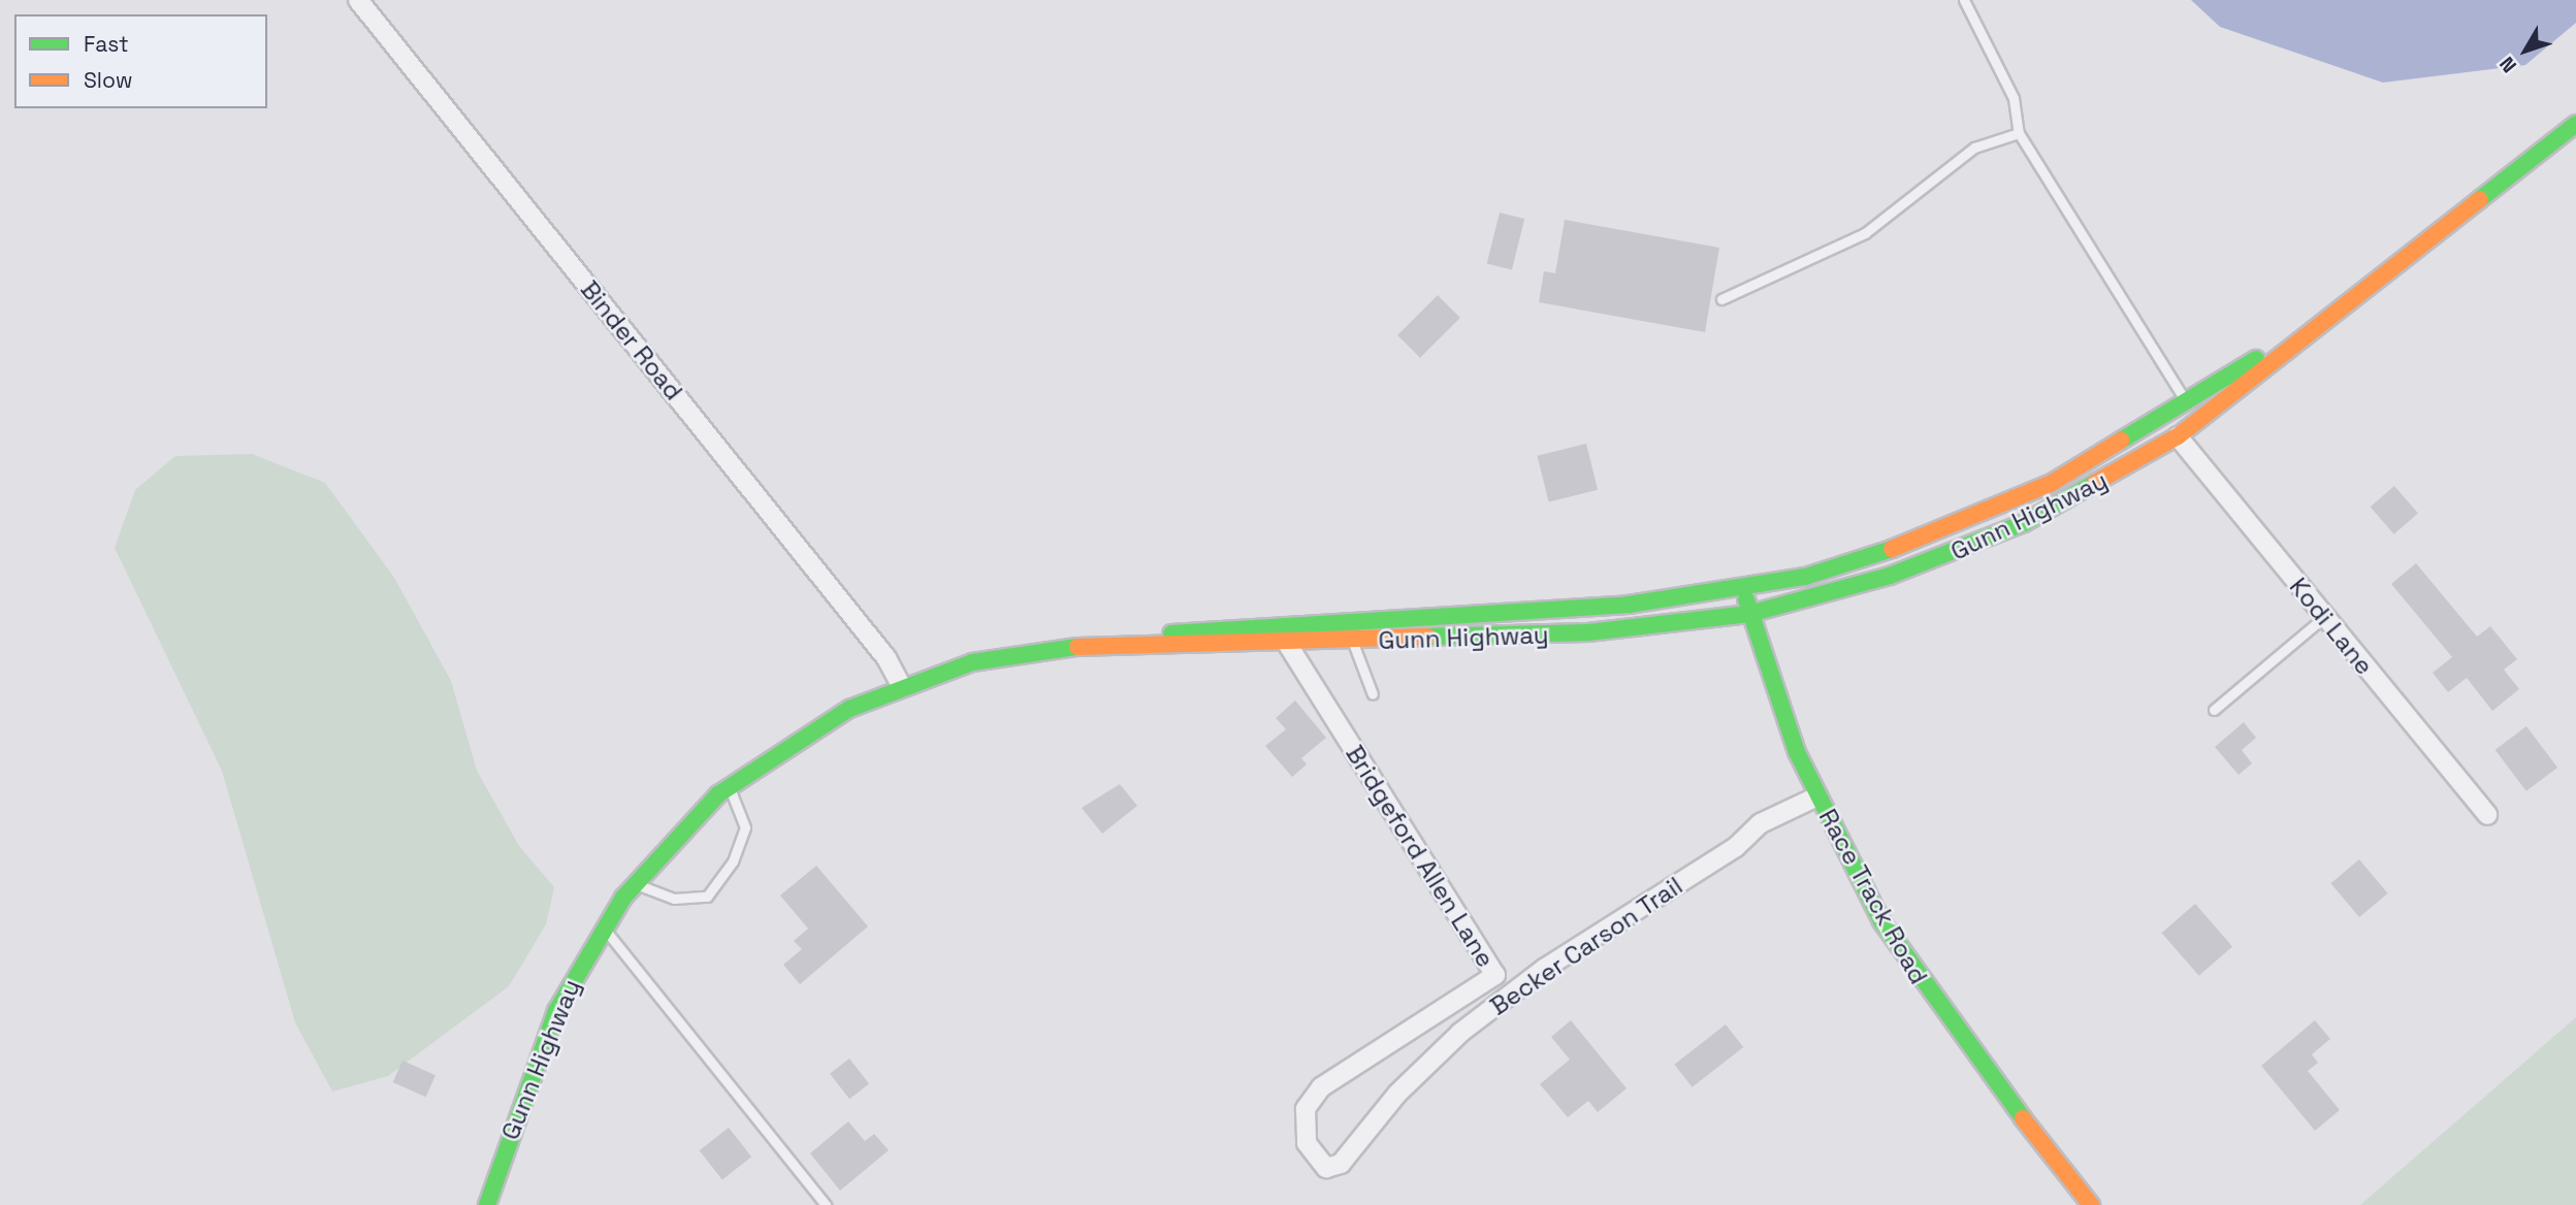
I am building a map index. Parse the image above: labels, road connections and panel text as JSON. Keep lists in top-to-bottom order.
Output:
{
  "streets": {
    "main road": ["Gunn Highway", "Race Track Road"],
    "street": [
      "Binder Road",
      "Kodi Lane",
      "Bridgeford Allen Lane",
      "Becker Carson Trail"
    ]
  },
  "crossings": [
    ["Binder Road", "Gunn Highway"],
    ["Gunn Highway", "Kodi Lane"],
    ["Gunn Highway", "Bridgeford Allen Lane"],
    ["Gunn Highway", "Race Track Road"],
    ["Bridgeford Allen Lane", "Becker Carson Trail"],
    ["Race Track Road", "Becker Carson Trail"]
  ],
  "legend": ["Fast", "Slow"],
  "north": "bottom left"
}
